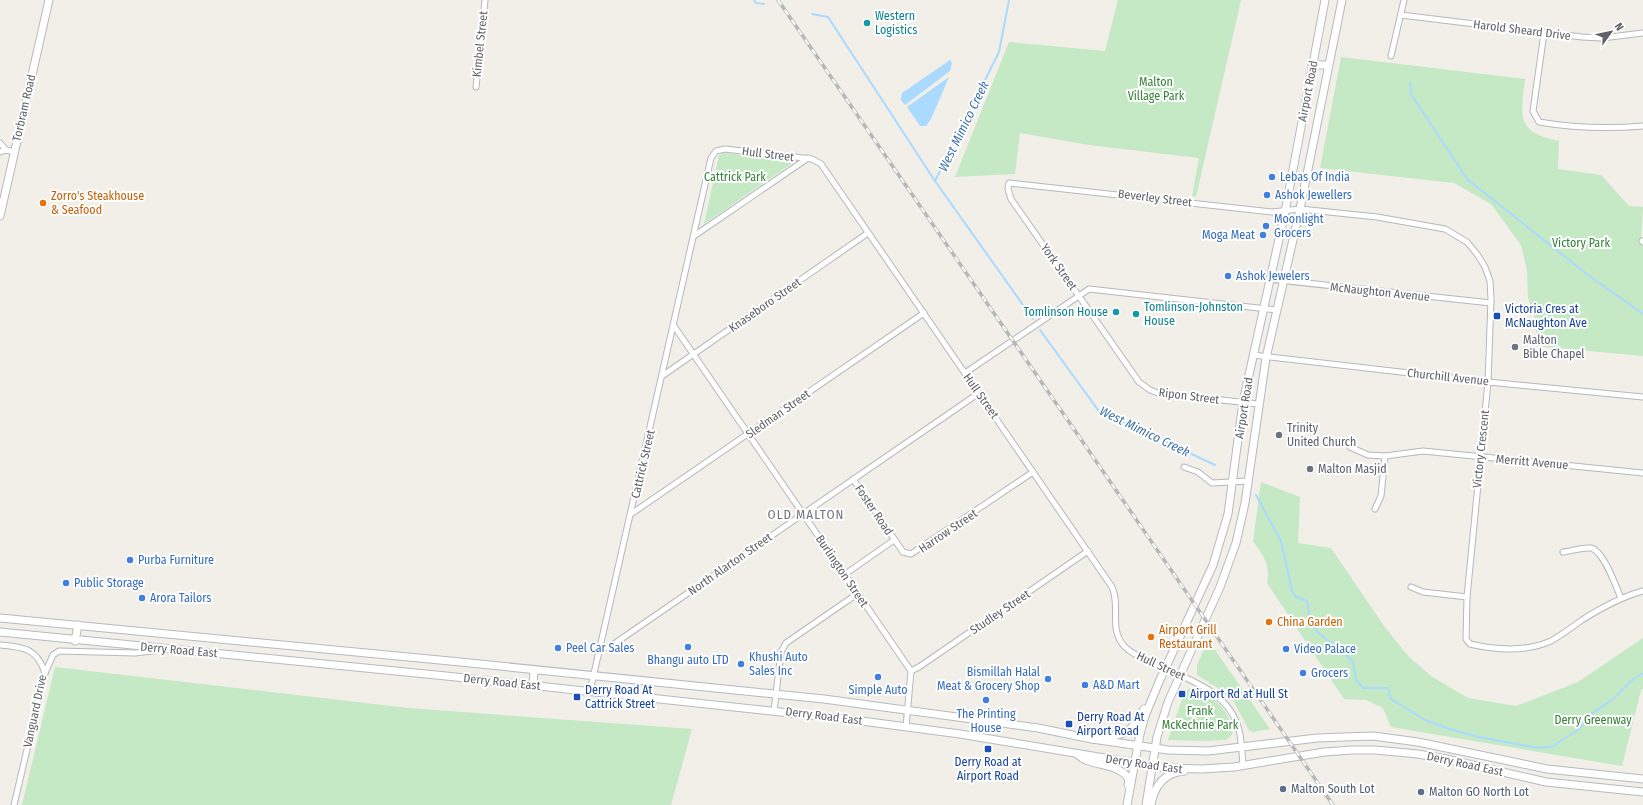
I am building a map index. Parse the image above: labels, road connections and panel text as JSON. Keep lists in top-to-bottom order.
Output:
{
  "streets": {
    "main road": ["Airport Road", "Torbram Road", "Derry Road East"],
    "street": [
      "Harold Sheard Drive",
      "Kimbel Street",
      "Hull Street",
      "Beverley Street",
      "York Street",
      "McNaughton Avenue",
      "Knaseboro Street",
      "Churchill Avenue",
      "Ripon Street",
      "Sledman Street",
      "Victory Crescent",
      "Merritt Avenue",
      "Cattrick Street",
      "Foster Road",
      "Harrow Street",
      "North Alarton Street",
      "Burlington Street",
      "Studley Street",
      "Vanguard Drive"
    ]
  },
  "crossings": [
    ["Airport Road", "Hull Street"],
    ["Airport Road", "Beverley Street"],
    ["Airport Road", "McNaughton Avenue"],
    ["Airport Road", "Churchill Avenue"],
    ["Airport Road", "Ripon Street"],
    ["Airport Road", "Victory Crescent"],
    ["Airport Road", "Derry Road East"],
    ["Hull Street", "Knaseboro Street"],
    ["Hull Street", "Sledman Street"],
    ["Hull Street", "Cattrick Street"],
    ["Hull Street", "Harrow Street"],
    ["Hull Street", "North Alarton Street"],
    ["Hull Street", "Studley Street"],
    ["Hull Street", "Derry Road East"],
    ["Beverley Street", "York Street"],
    ["Beverley Street", "Victory Crescent"],
    ["York Street", "Ripon Street"],
    ["McNaughton Avenue", "Victory Crescent"],
    ["Knaseboro Street", "Cattrick Street"],
    ["Knaseboro Street", "Burlington Street"],
    ["Churchill Avenue", "Victory Crescent"],
    ["Sledman Street", "Cattrick Street"],
    ["Sledman Street", "Burlington Street"],
    ["Victory Crescent", "Merritt Avenue"],
    ["Cattrick Street", "North Alarton Street"],
    ["Cattrick Street", "Burlington Street"],
    ["Cattrick Street", "Derry Road East"],
    ["Foster Road", "Harrow Street"],
    ["Foster Road", "North Alarton Street"],
    ["North Alarton Street", "Burlington Street"],
    ["Burlington Street", "Studley Street"]
  ],
  "districts": ["OLD MALTON"],
  "water": ["West Mimico Creek"],
  "parks": [
    "Malton Village Park",
    "Cattrick Park",
    "Victory Park",
    "Frank McKechnie Park",
    "Derry Greenway"
  ],
  "places": {
    "other": [
      "Western Logistics",
      "Lebas Of India",
      "Ashok Jewellers",
      "Zorro's Steakhouse & Seafood",
      "Moonlight Grocers",
      "Moga Meat",
      "Ashok Jewelers",
      "Tomlinson House",
      "Tomlinson-Johnston House",
      "Malton Bible Chapel",
      "Trinity United Church",
      "Malton Masjid",
      "Purba Furniture",
      "Public Storage",
      "Arora Tailors",
      "China Garden",
      "Airport Grill Restaurant",
      "Bhangu auto LTD",
      "Peel Car Sales",
      "Video Palace",
      "Khushi Auto Sales Inc",
      "Grocers",
      "Simple Auto",
      "Bismillah Halal Meat & Grocery Shop",
      "A&D Mart",
      "The Printing House",
      "Malton South Lot",
      "Malton GO North Lot"
    ],
    "transit": [
      "Victoria Cres at McNaughton Ave",
      "Airport Rd at Hull St",
      "Derry Road At Cattrick Street",
      "Derry Road At Airport Road",
      "Derry Road at Airport Road"
    ]
  },
  "north": "top right"
}
